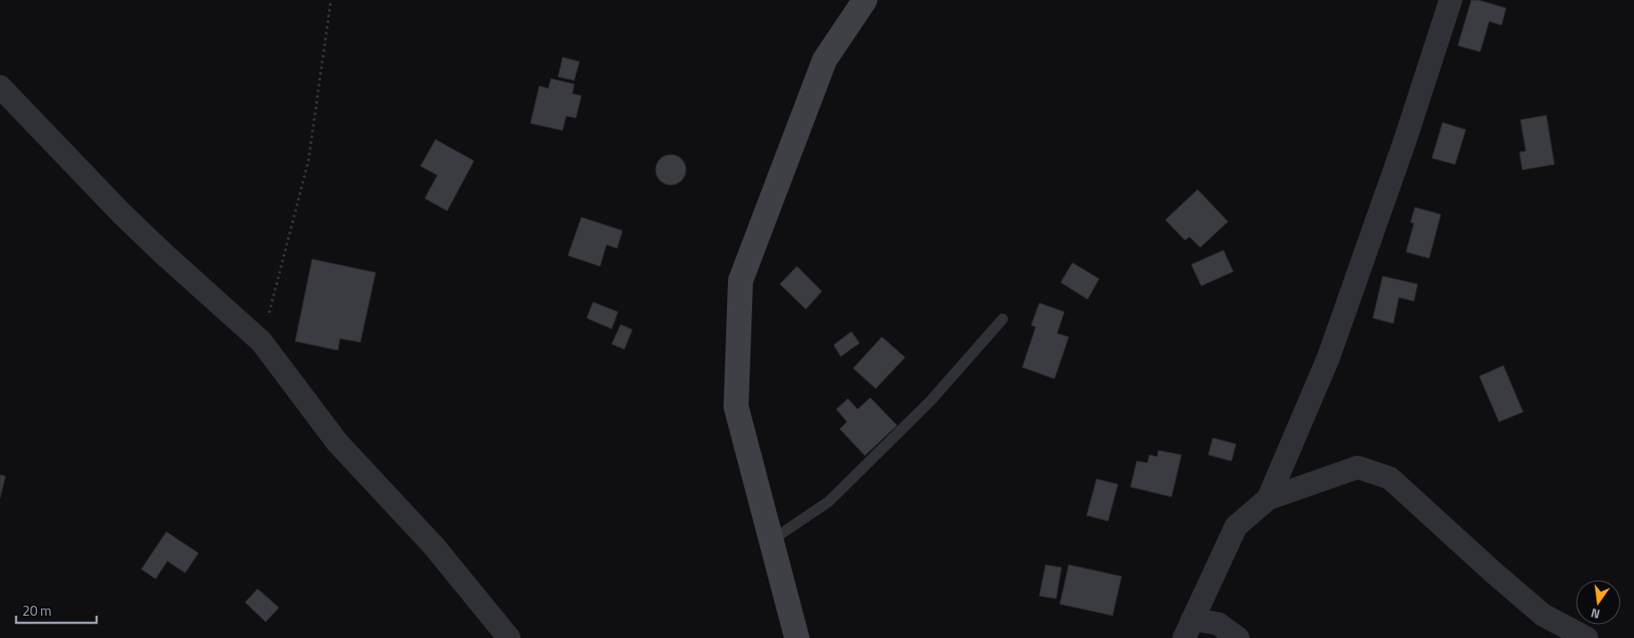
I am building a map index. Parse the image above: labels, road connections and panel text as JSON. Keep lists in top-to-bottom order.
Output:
{
  "scale_bar": "20 m",
  "north": "bottom"
}
